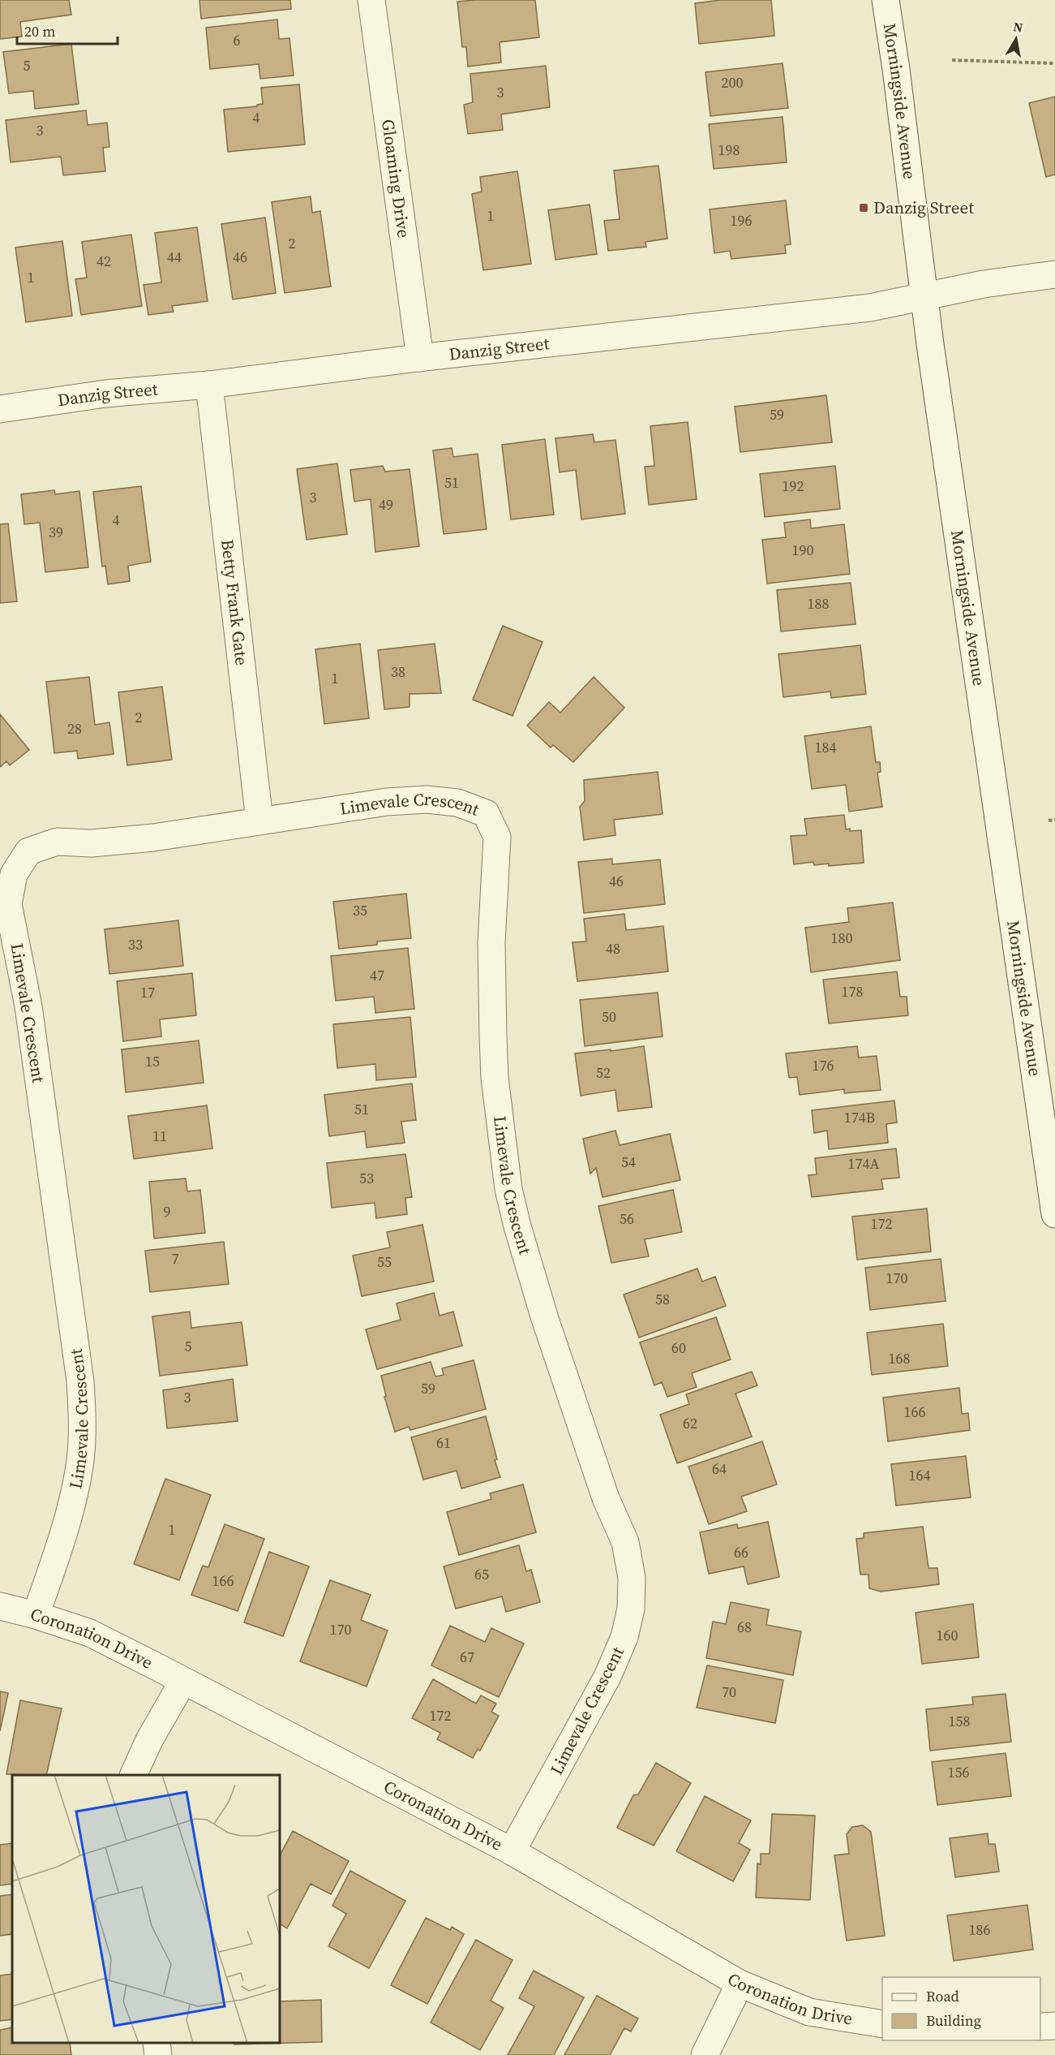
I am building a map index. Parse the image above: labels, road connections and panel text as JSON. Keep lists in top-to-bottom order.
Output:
{
  "streets": {
    "street": [
      "Morningside Avenue",
      "Gloaming Drive",
      "Danzig Street",
      "Betty Frank Gate",
      "Limevale Crescent",
      "Coronation Drive"
    ]
  },
  "crossings": [
    ["Morningside Avenue", "Danzig Street"],
    ["Gloaming Drive", "Danzig Street"],
    ["Danzig Street", "Betty Frank Gate"],
    ["Betty Frank Gate", "Limevale Crescent"],
    ["Limevale Crescent", "Coronation Drive"]
  ],
  "places": {
    "transit": ["Danzig Street"]
  },
  "house_numbers": [
    "6",
    "5",
    "200",
    "3",
    "4",
    "3",
    "198",
    "1",
    "196",
    "2",
    "44",
    "46",
    "42",
    "1",
    "59",
    "51",
    "192",
    "3",
    "49",
    "4",
    "39",
    "190",
    "188",
    "38",
    "1",
    "2",
    "28",
    "184",
    "46",
    "35",
    "180",
    "33",
    "48",
    "47",
    "178",
    "17",
    "50",
    "15",
    "176",
    "52",
    "51",
    "174B",
    "11",
    "54",
    "174A",
    "53",
    "9",
    "56",
    "172",
    "7",
    "55",
    "170",
    "58",
    "5",
    "60",
    "168",
    "59",
    "3",
    "166",
    "62",
    "61",
    "64",
    "164",
    "1",
    "66",
    "65",
    "166",
    "68",
    "170",
    "160",
    "67",
    "70",
    "172",
    "158",
    "156",
    "186"
  ],
  "legend": ["Road", "Building"],
  "scale_bar": "20 m",
  "north": "top"
}
